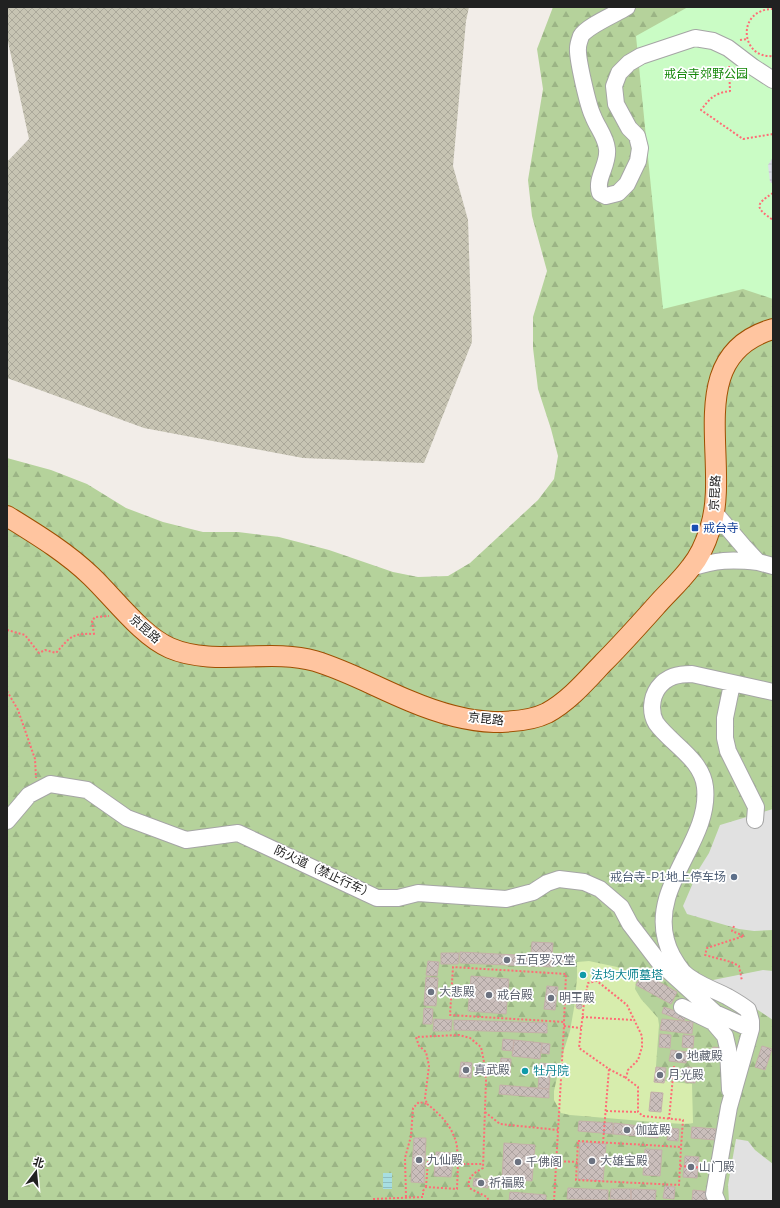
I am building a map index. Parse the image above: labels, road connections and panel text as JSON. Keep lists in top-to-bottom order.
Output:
{
  "streets": {
    "main road": ["京昆路"],
    "street": ["防火道（禁止行车）"]
  },
  "parks": ["戒台寺郊野公园"],
  "places": {
    "transit": ["戒台寺"],
    "other": [
      "戒台寺-P1地上停车场",
      "五百罗汉堂",
      "法均大师墓塔",
      "大悲殿",
      "戒台殿",
      "明王殿",
      "地藏殿",
      "真武殿",
      "牡丹院",
      "月光殿",
      "伽蓝殿",
      "九仙殿",
      "大雄宝殿",
      "千佛阁",
      "山门殿",
      "祈福殿"
    ]
  },
  "north": "top"
}
